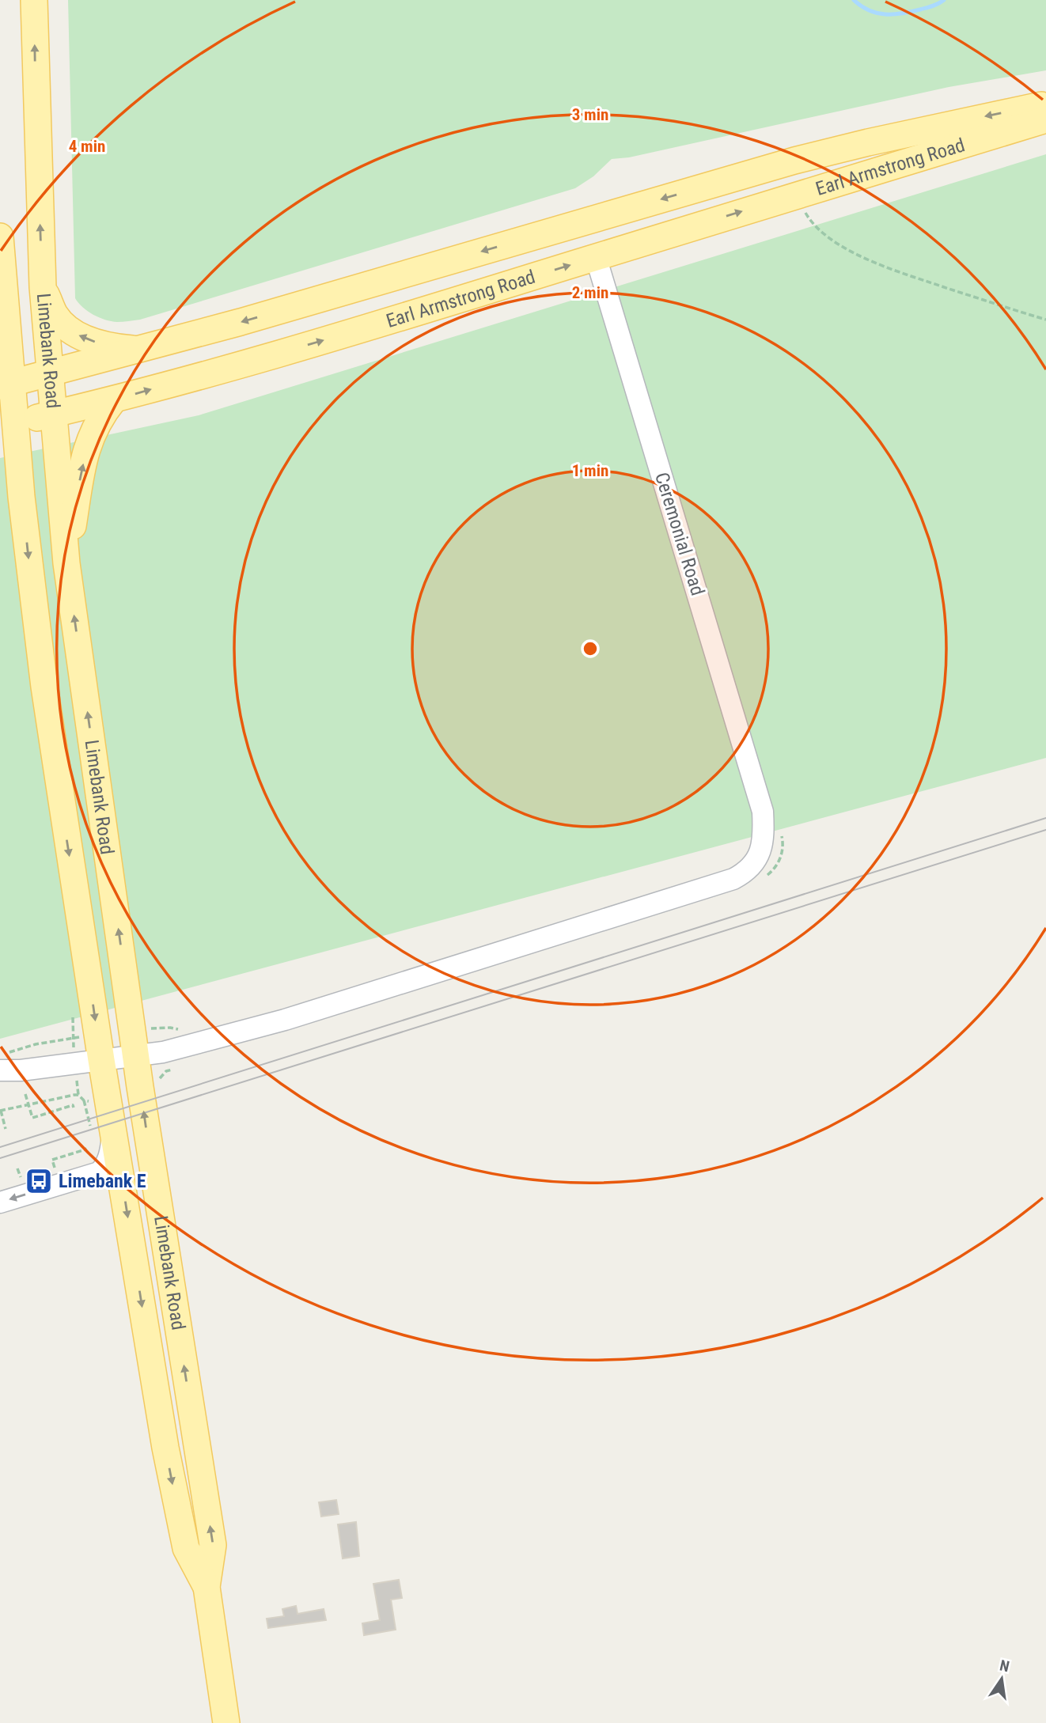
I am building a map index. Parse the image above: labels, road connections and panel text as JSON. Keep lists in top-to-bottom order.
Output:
{
  "streets": {
    "main road": ["Earl Armstrong Road", "Limebank Road"],
    "lane": ["Ceremonial Road"]
  },
  "crossings": [
    ["Earl Armstrong Road", "Limebank Road"],
    ["Earl Armstrong Road", "Ceremonial Road"],
    ["Limebank Road", "Ceremonial Road"]
  ],
  "places": {
    "bus stop": ["Limebank E"]
  },
  "north": "top",
  "rings": [
    "3 min",
    "4 min",
    "2 min",
    "1 min"
  ]
}
